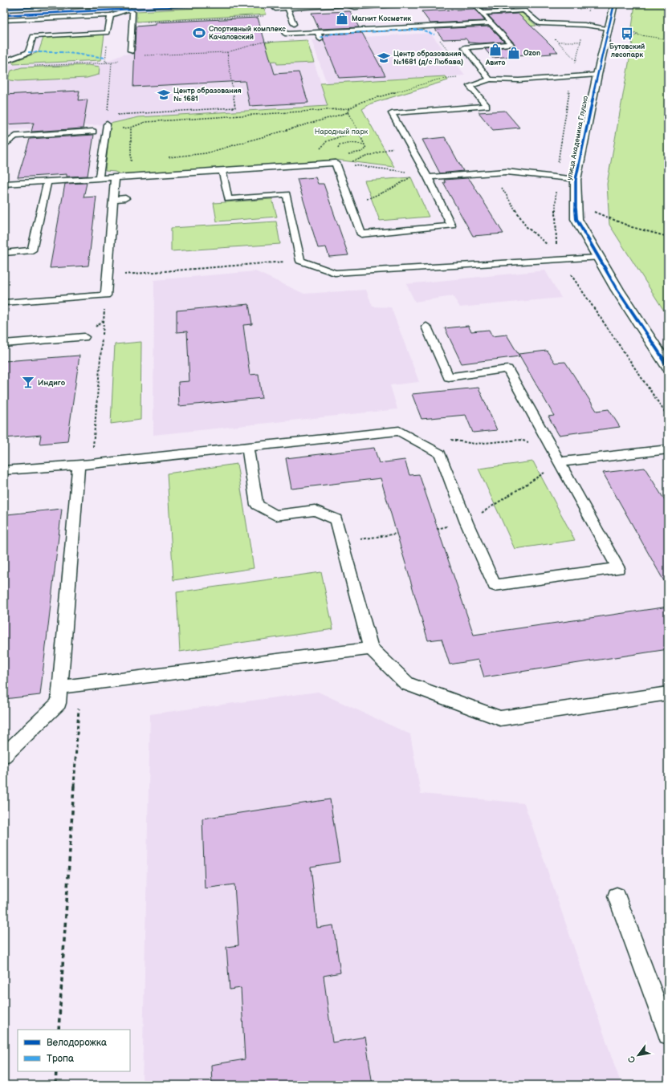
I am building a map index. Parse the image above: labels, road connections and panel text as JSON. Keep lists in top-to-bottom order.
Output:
{
  "streets": {
    "street": ["улица Академика Глушко"]
  },
  "parks": ["Народный парк"],
  "places": {
    "shop": ["Магнит Косметик", "Авито", "Ozon"],
    "sports": ["Спортивный комплекс Качаловский"],
    "bus stop": ["Бутовский лесопарк"],
    "school or university": ["Центр образования №1681 (д/с Любава)", "Центр образования № 1681"],
    "bar": ["Индиго"]
  },
  "legend": ["Велодорожка", "Тропа"],
  "north": "bottom left"
}
